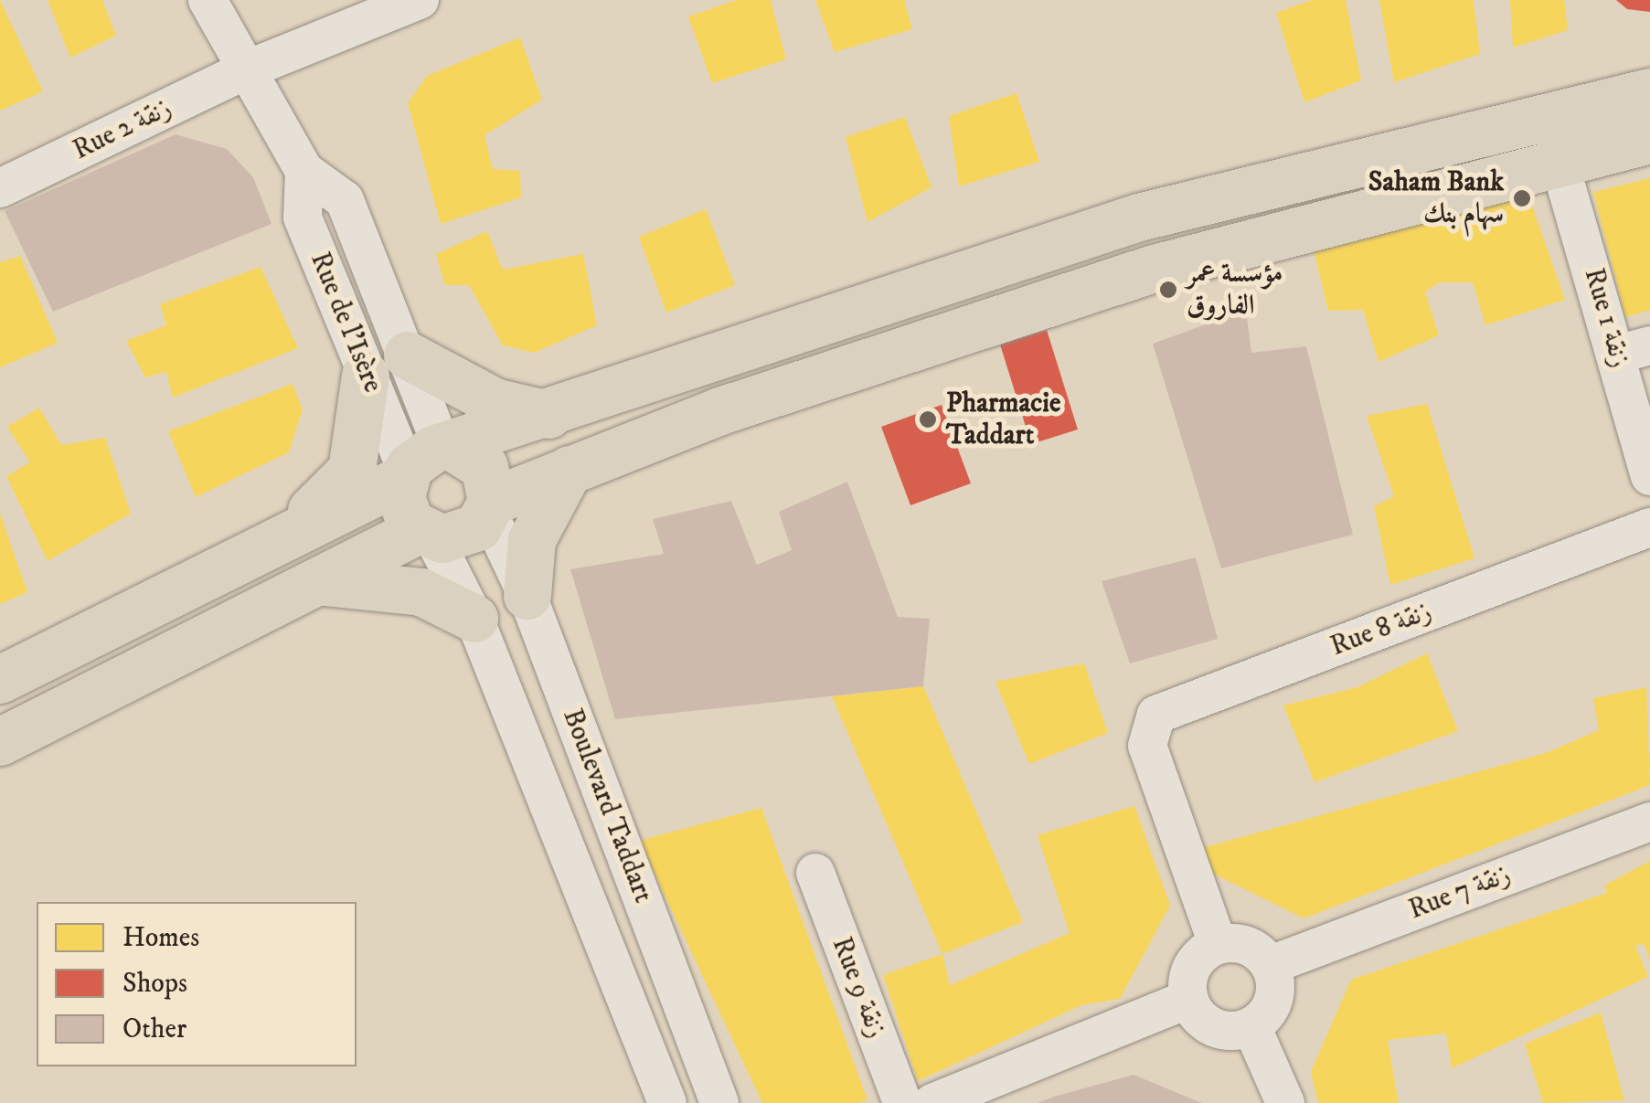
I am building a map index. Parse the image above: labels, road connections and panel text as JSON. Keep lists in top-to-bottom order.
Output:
{
  "streets": {
    "street": [
      "Rue 2 زنقة",
      "Rue 1 زنقة",
      "Rue de l'Isère",
      "Rue 8 زنقة",
      "Boulevard Taddart",
      "Rue 7 زنقة",
      "Rue 9 زنقة"
    ]
  },
  "crossings": [
    ["Rue 2 زنقة", "Rue de l'Isère"],
    ["Rue de l'Isère", "Boulevard Taddart"],
    ["Rue 8 زنقة", "Rue 7 زنقة"]
  ],
  "places": ["Saham Bank سهام بنك", "مؤسسة عمر الفاروق", "Pharmacie Taddart"],
  "legend": ["Homes", "Shops", "Other"]
}
